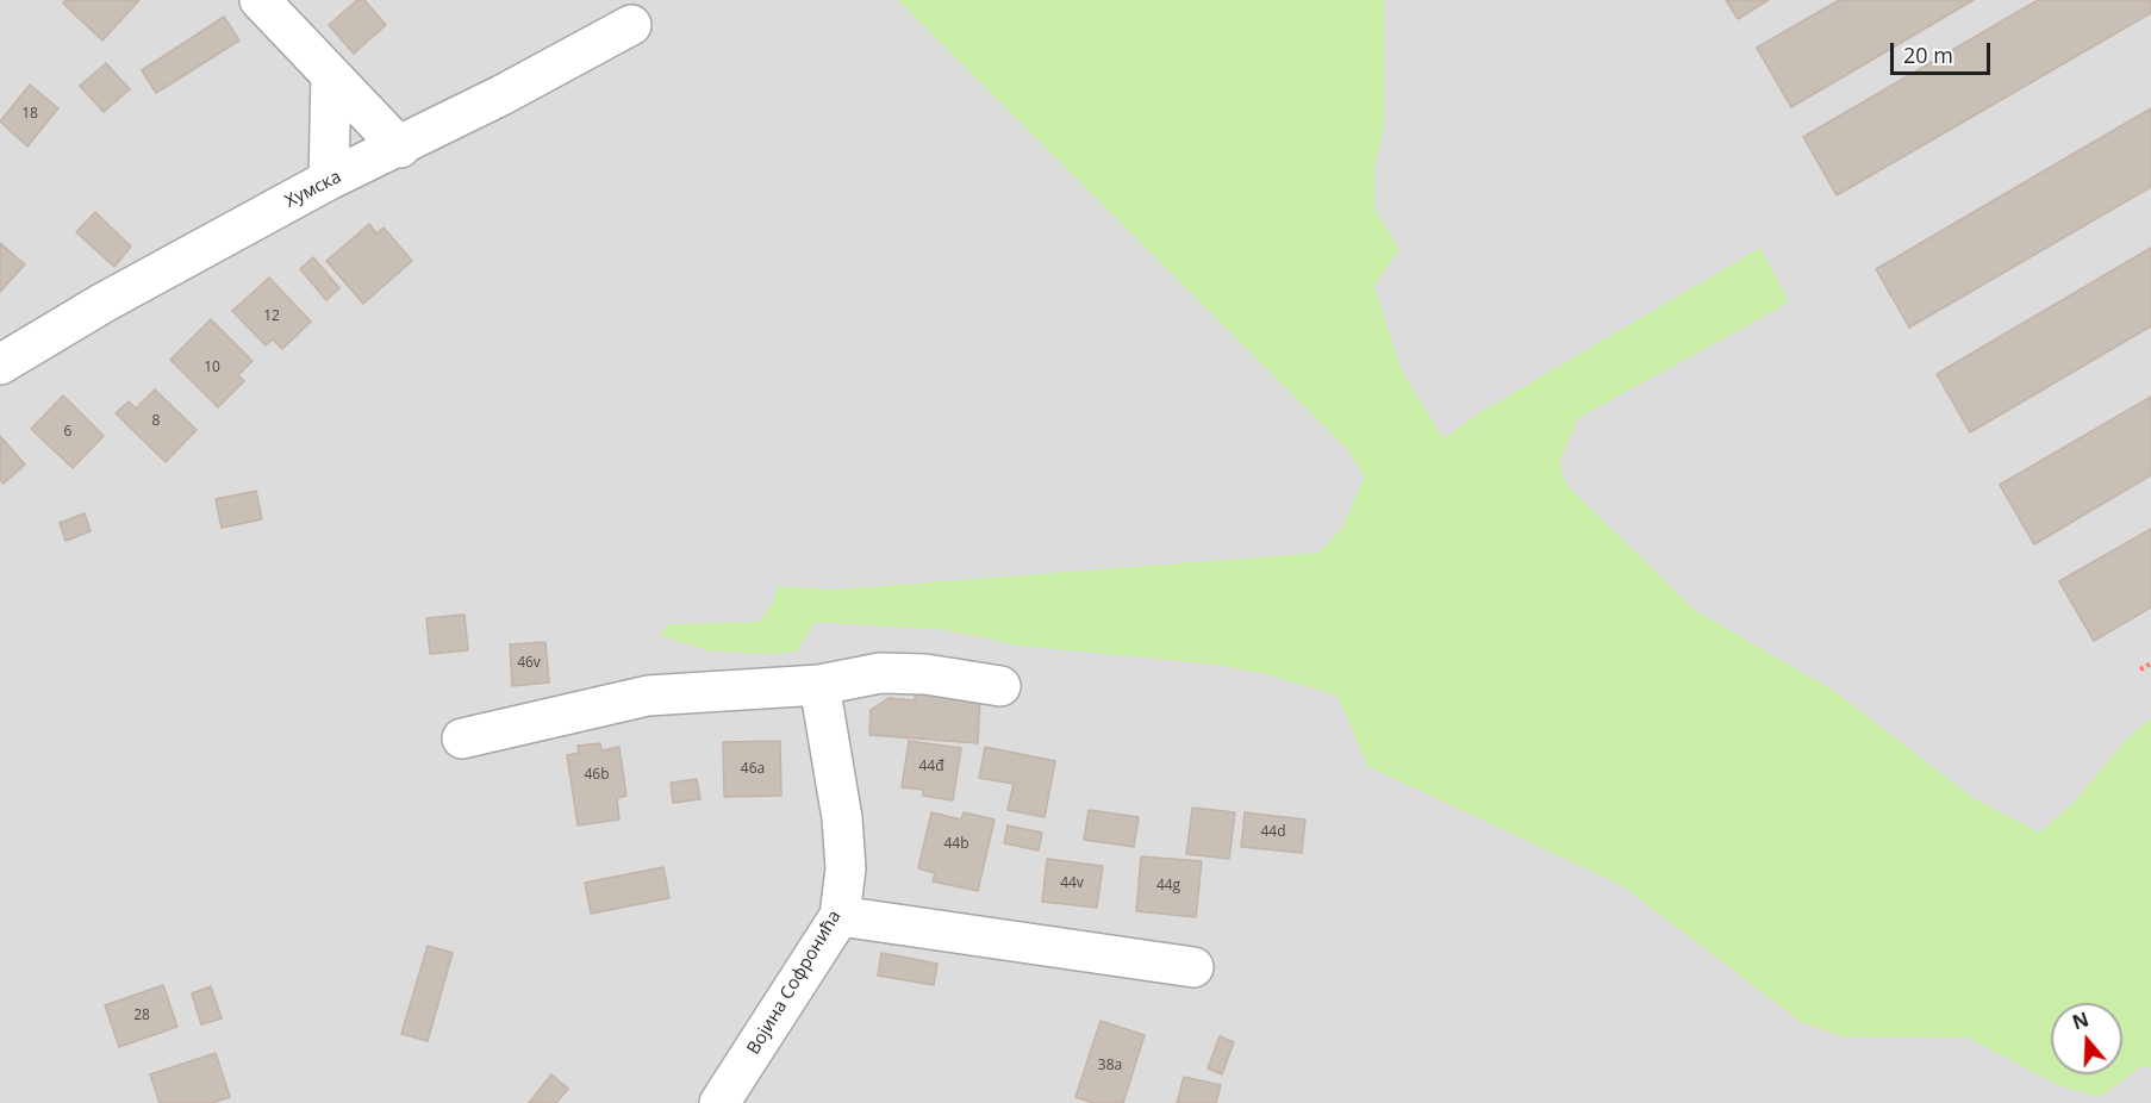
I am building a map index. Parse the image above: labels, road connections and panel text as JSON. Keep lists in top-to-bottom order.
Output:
{
  "streets": {
    "street": ["Хумска", "Војина Софронића"]
  },
  "house_numbers": [
    "18",
    "12",
    "10",
    "8",
    "6",
    "46v",
    "44đ",
    "46a",
    "46b",
    "44d",
    "44b",
    "44v",
    "44g",
    "28",
    "38a"
  ],
  "scale_bar": "20 m",
  "north": "top"
}
